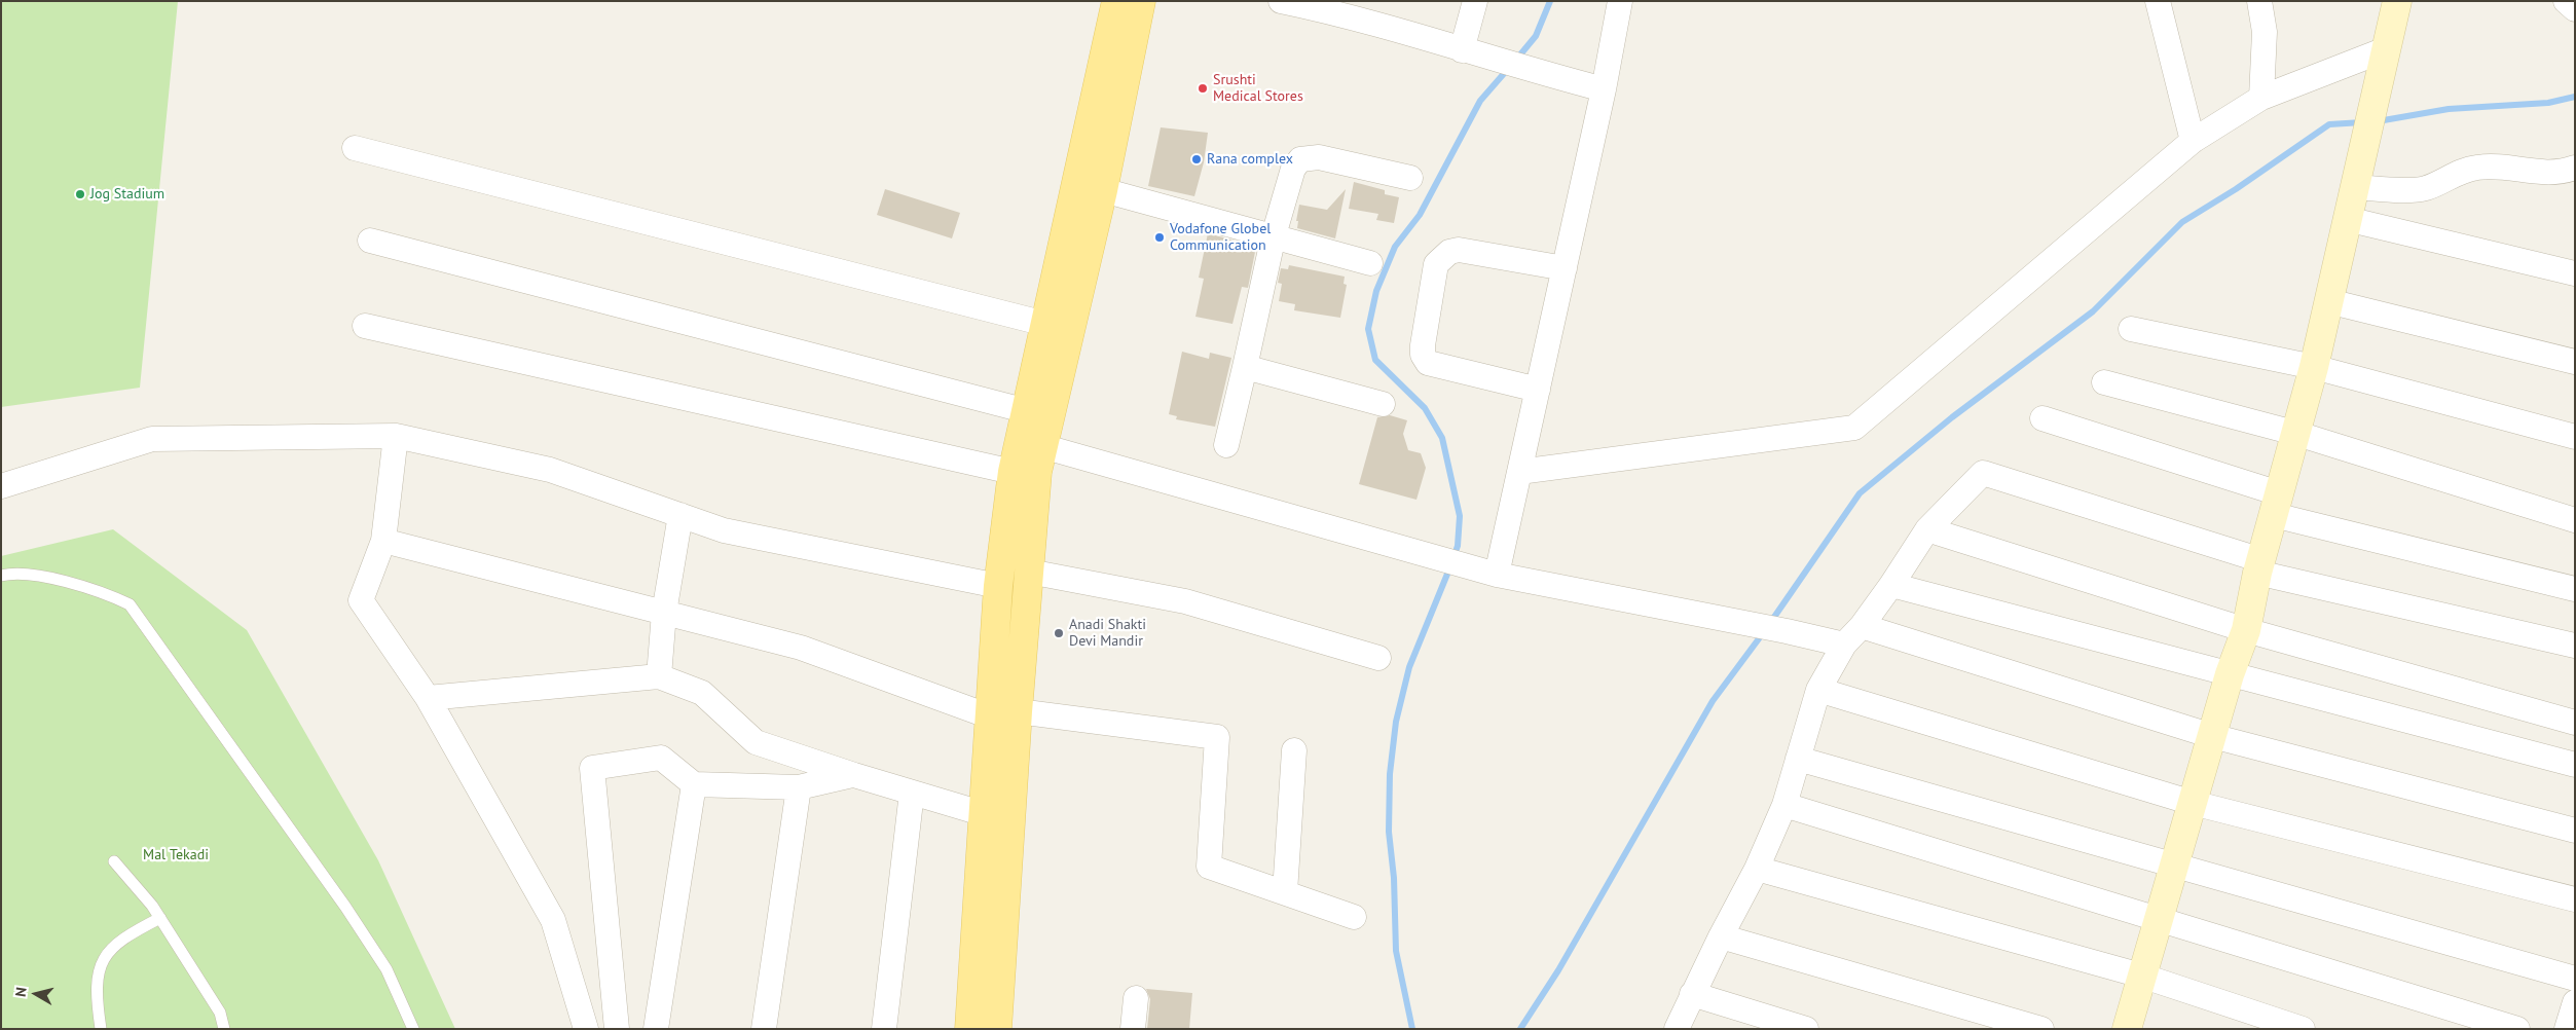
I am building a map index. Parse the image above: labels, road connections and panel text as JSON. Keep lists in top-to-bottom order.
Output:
{
  "parks": ["Mal Tekadi"],
  "places": [
    "Srushti Medical Stores",
    "Rana complex",
    "Jog Stadium",
    "Vodafone Globel Communication",
    "Anadi Shakti Devi Mandir"
  ],
  "north": "left"
}
